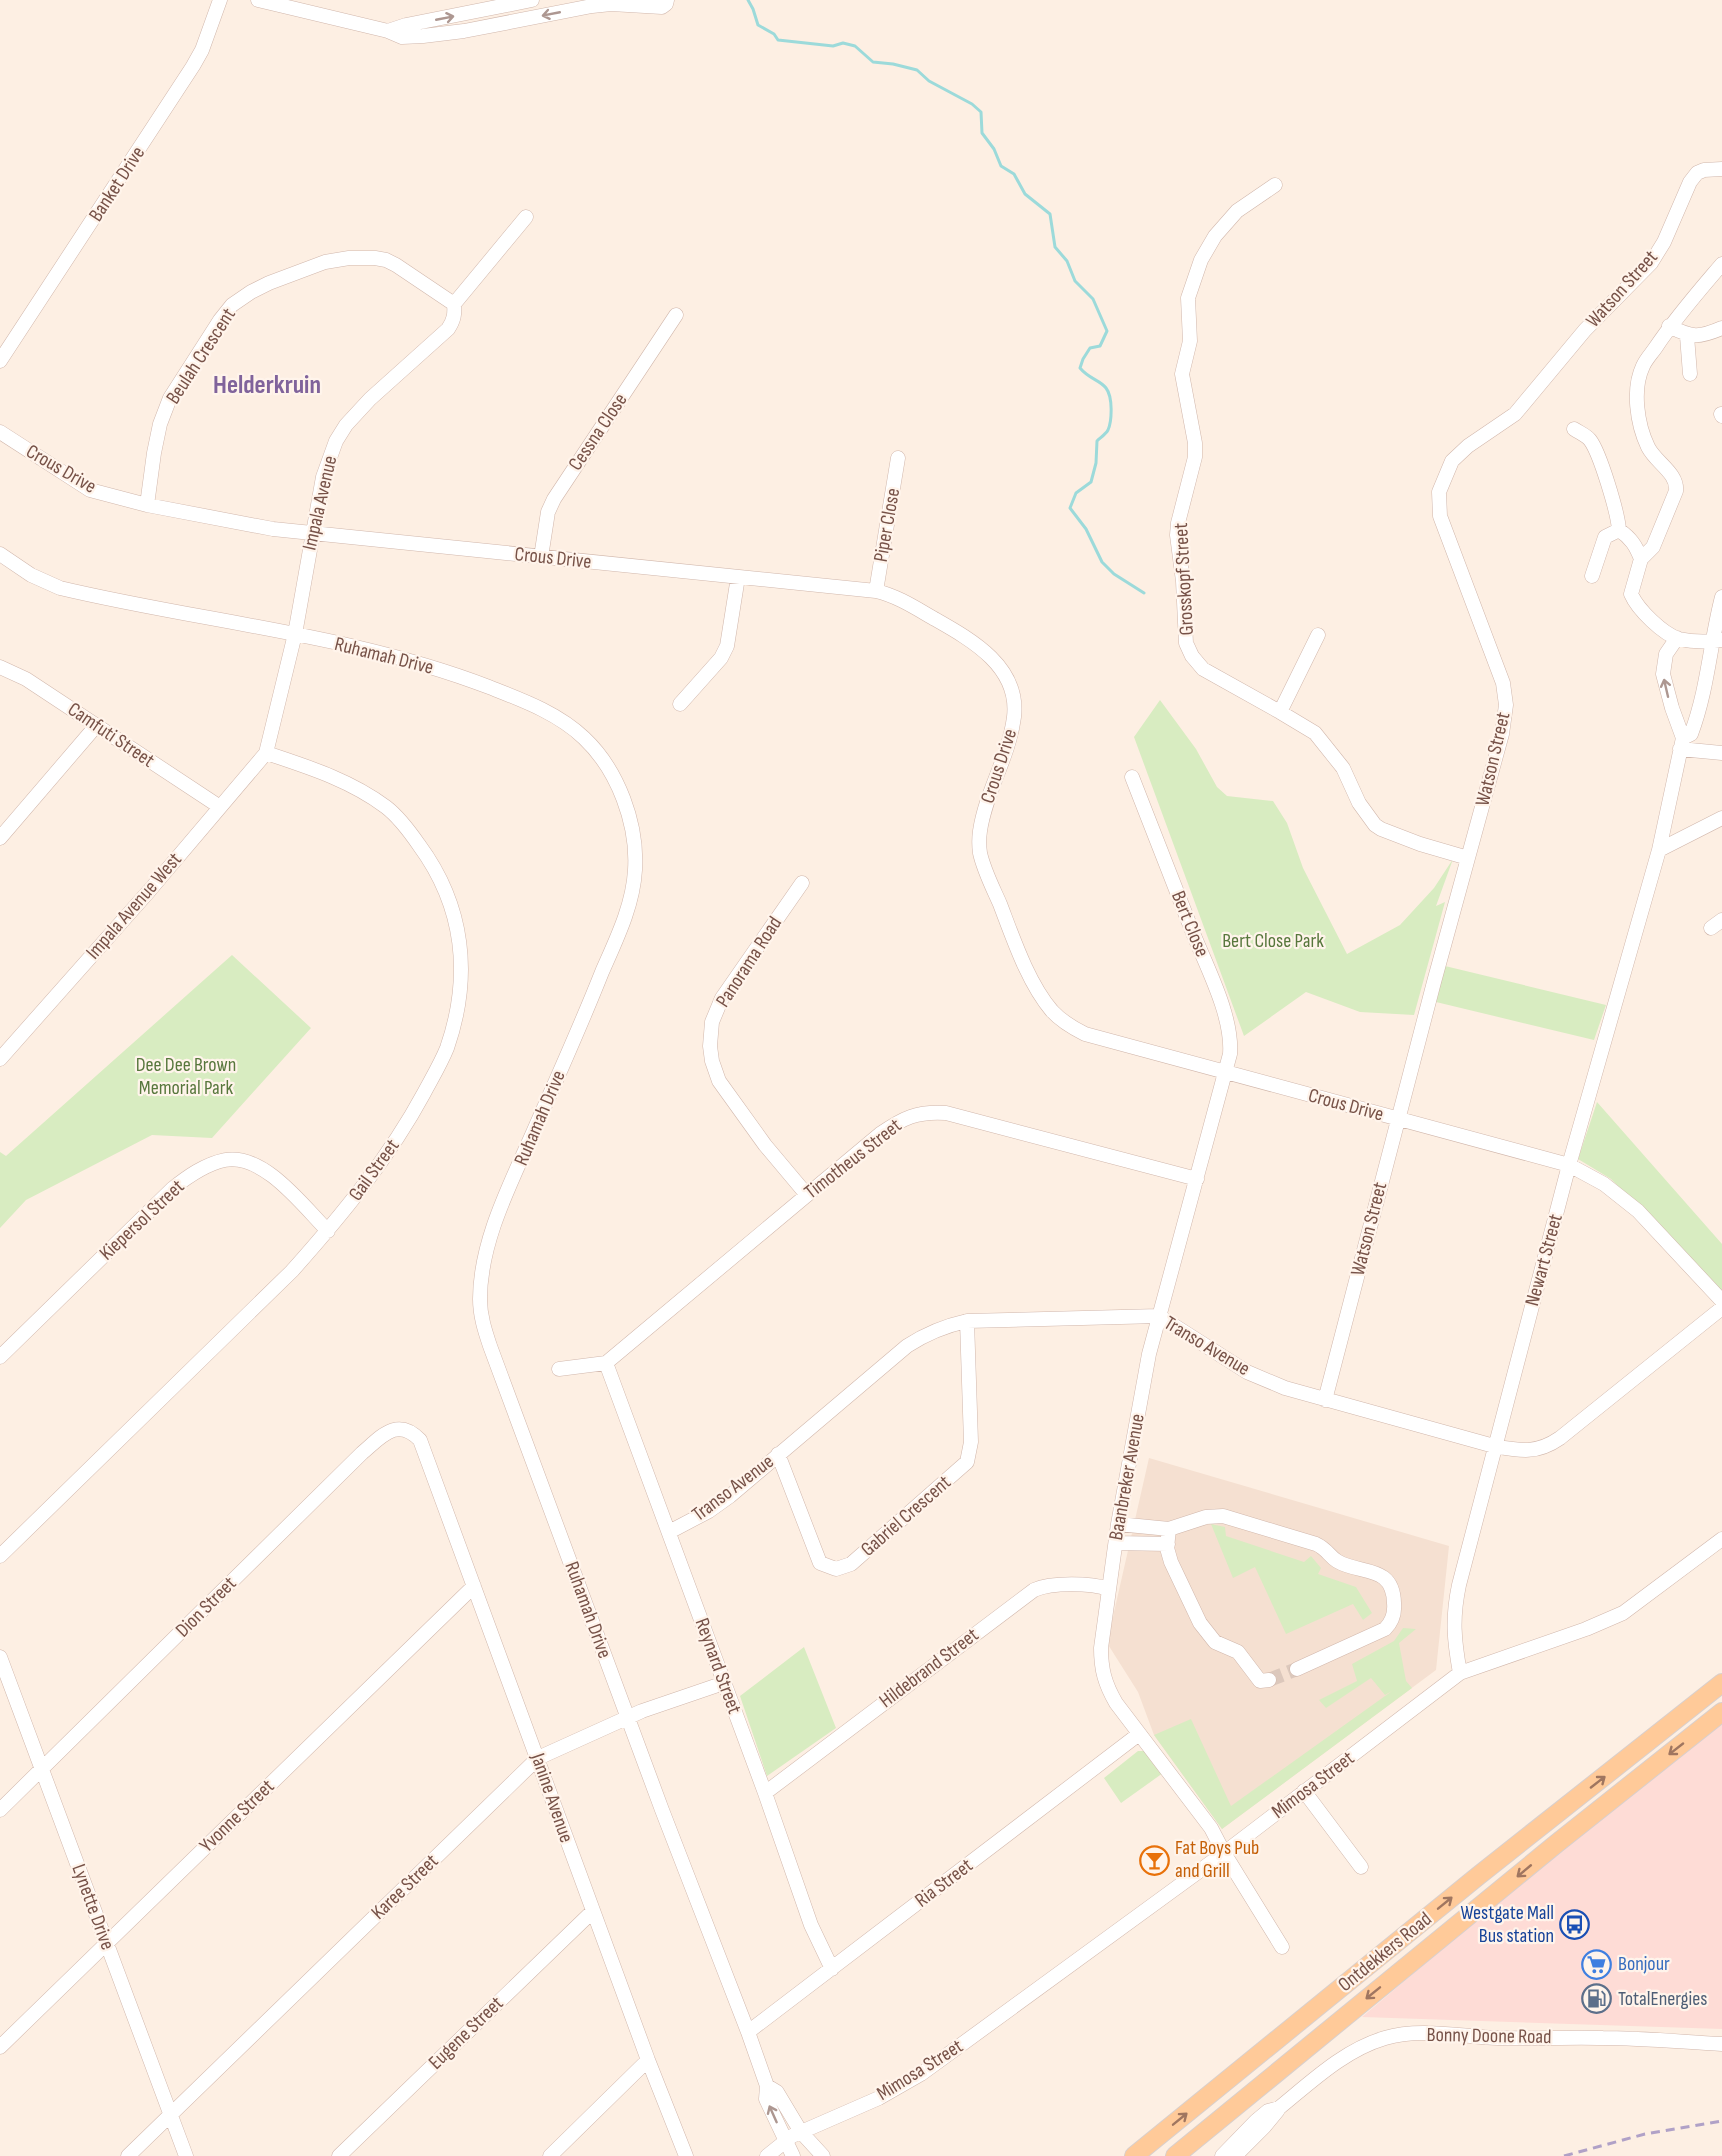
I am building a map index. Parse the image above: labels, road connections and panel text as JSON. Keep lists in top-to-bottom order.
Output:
{
  "streets": {
    "main road": ["Ontdekkers Road"],
    "street": [
      "Banket Drive",
      "Watson Street",
      "Beulah Crescent",
      "Cessna Close",
      "Crous Drive",
      "Impala Avenue",
      "Piper Close",
      "Grosskopf Street",
      "Ruhamah Drive",
      "Camfuti Street",
      "Impala Avenue West",
      "Bert Close",
      "Panorama Road",
      "Timotheus Street",
      "Gail Street",
      "Kiepersol Street",
      "Newart Street",
      "Transo Avenue",
      "Baanbreker Avenue",
      "Gabriel Crescent",
      "Dion Street",
      "Reynard Street",
      "Hildebrand Street",
      "Mimosa Street",
      "Janine Avenue",
      "Yvonne Street",
      "Ria Street",
      "Karee Street",
      "Lynette Drive",
      "Eugene Street",
      "Bonny Doone Road"
    ]
  },
  "crossings": [
    ["Watson Street", "Crous Drive"],
    ["Watson Street", "Grosskopf Street"],
    ["Watson Street", "Transo Avenue"],
    ["Beulah Crescent", "Crous Drive"],
    ["Beulah Crescent", "Impala Avenue"],
    ["Cessna Close", "Crous Drive"],
    ["Crous Drive", "Impala Avenue"],
    ["Crous Drive", "Piper Close"],
    ["Crous Drive", "Bert Close"],
    ["Crous Drive", "Newart Street"],
    ["Crous Drive", "Transo Avenue"],
    ["Crous Drive", "Baanbreker Avenue"],
    ["Impala Avenue", "Ruhamah Drive"],
    ["Impala Avenue", "Impala Avenue West"],
    ["Impala Avenue", "Gail Street"],
    ["Ruhamah Drive", "Mimosa Street"],
    ["Ruhamah Drive", "Ria Street"],
    ["Ruhamah Drive", "Karee Street"],
    ["Camfuti Street", "Impala Avenue West"],
    ["Impala Avenue West", "Gail Street"],
    ["Bert Close", "Baanbreker Avenue"],
    ["Panorama Road", "Timotheus Street"],
    ["Timotheus Street", "Baanbreker Avenue"],
    ["Timotheus Street", "Reynard Street"],
    ["Gail Street", "Kiepersol Street"],
    ["Newart Street", "Transo Avenue"],
    ["Newart Street", "Mimosa Street"],
    ["Transo Avenue", "Baanbreker Avenue"],
    ["Transo Avenue", "Gabriel Crescent"],
    ["Transo Avenue", "Reynard Street"],
    ["Baanbreker Avenue", "Hildebrand Street"],
    ["Baanbreker Avenue", "Mimosa Street"],
    ["Baanbreker Avenue", "Ria Street"],
    ["Dion Street", "Janine Avenue"],
    ["Dion Street", "Lynette Drive"],
    ["Reynard Street", "Hildebrand Street"],
    ["Reynard Street", "Ria Street"],
    ["Reynard Street", "Karee Street"],
    ["Janine Avenue", "Yvonne Street"],
    ["Janine Avenue", "Karee Street"],
    ["Janine Avenue", "Eugene Street"],
    ["Yvonne Street", "Lynette Drive"],
    ["Karee Street", "Lynette Drive"]
  ],
  "districts": ["Helderkruin"],
  "parks": ["Bert Close Park", "Dee Dee Brown Memorial Park"],
  "places": {
    "bar": ["Fat Boys Pub and Grill"],
    "bus stop": ["Westgate Mall Bus station"],
    "supermarket": ["Bonjour"],
    "fuel station": ["TotalEnergies"]
  }
}
